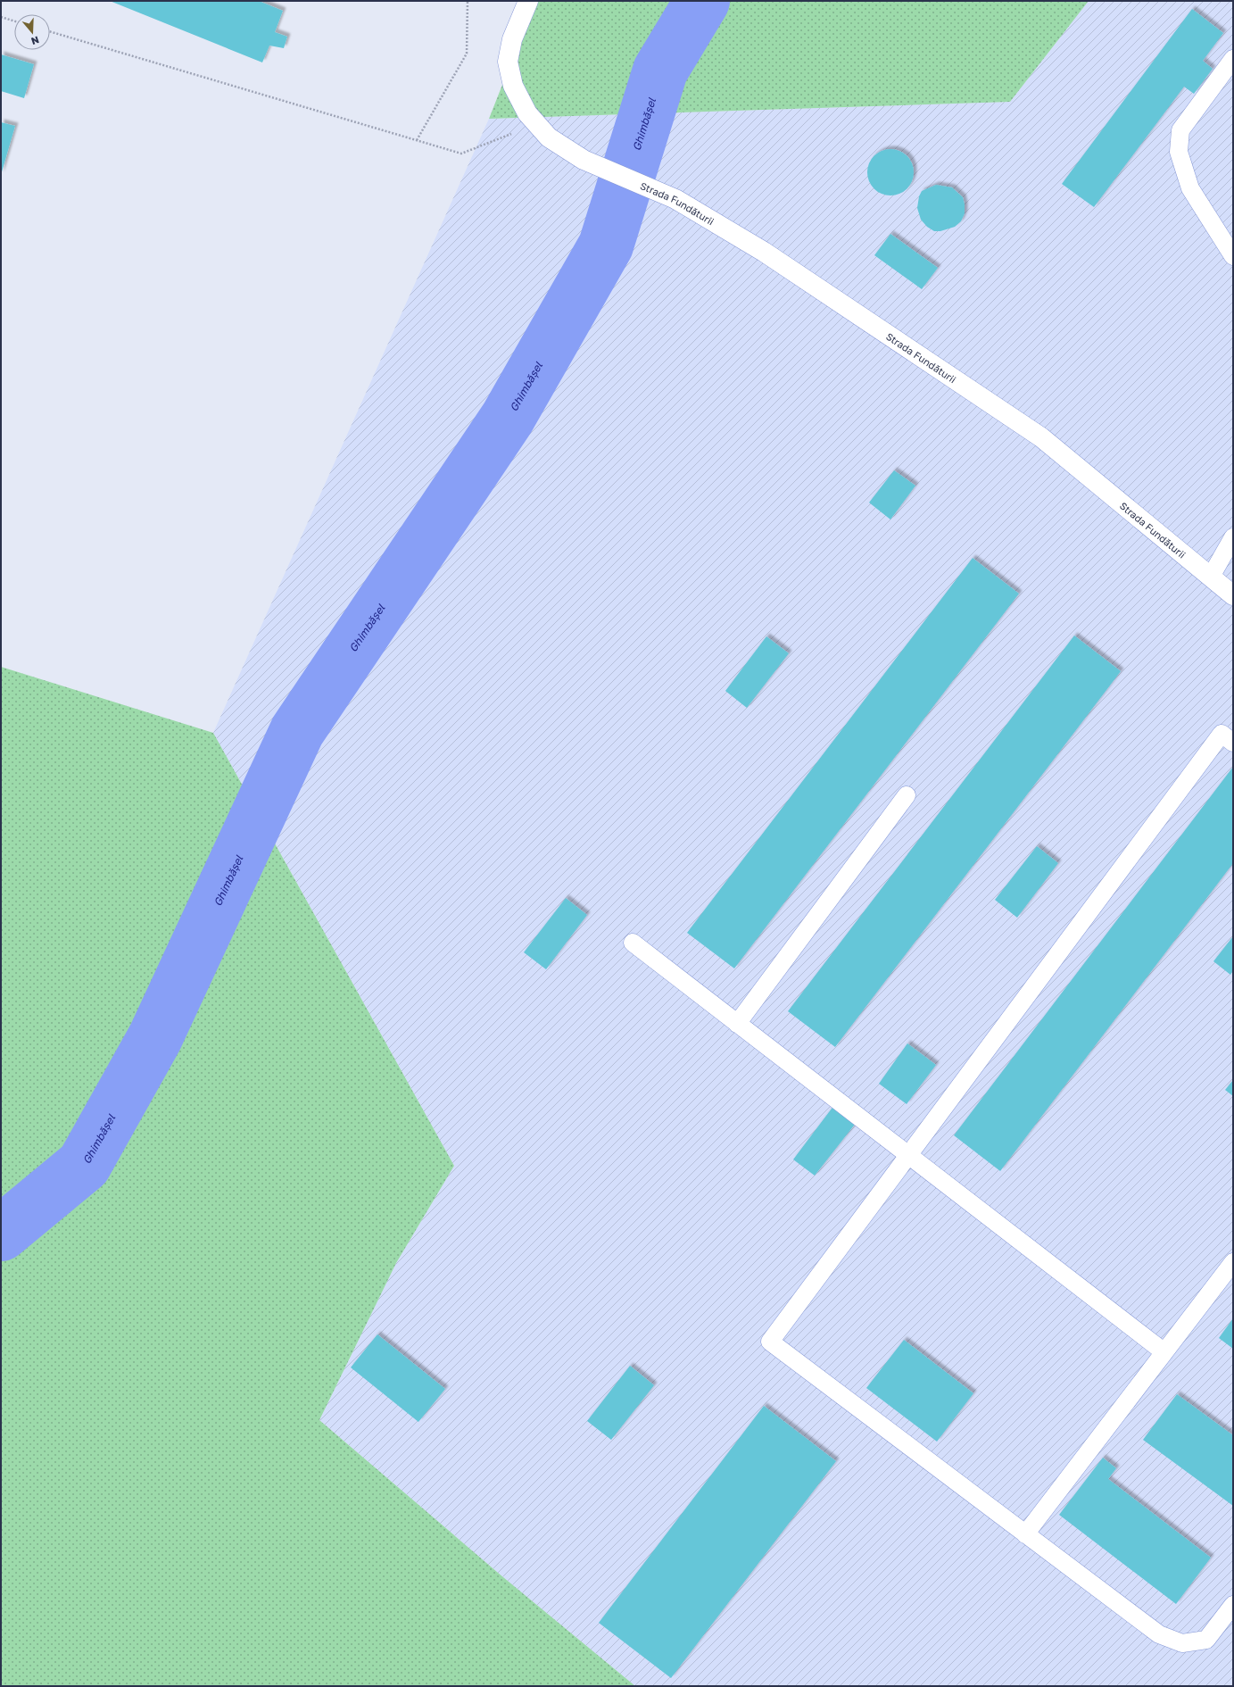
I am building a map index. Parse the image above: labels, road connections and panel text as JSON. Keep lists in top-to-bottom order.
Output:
{
  "streets": {
    "street": ["Strada Fundăturii"]
  },
  "water": ["Ghimbășel"],
  "north": "bottom"
}
